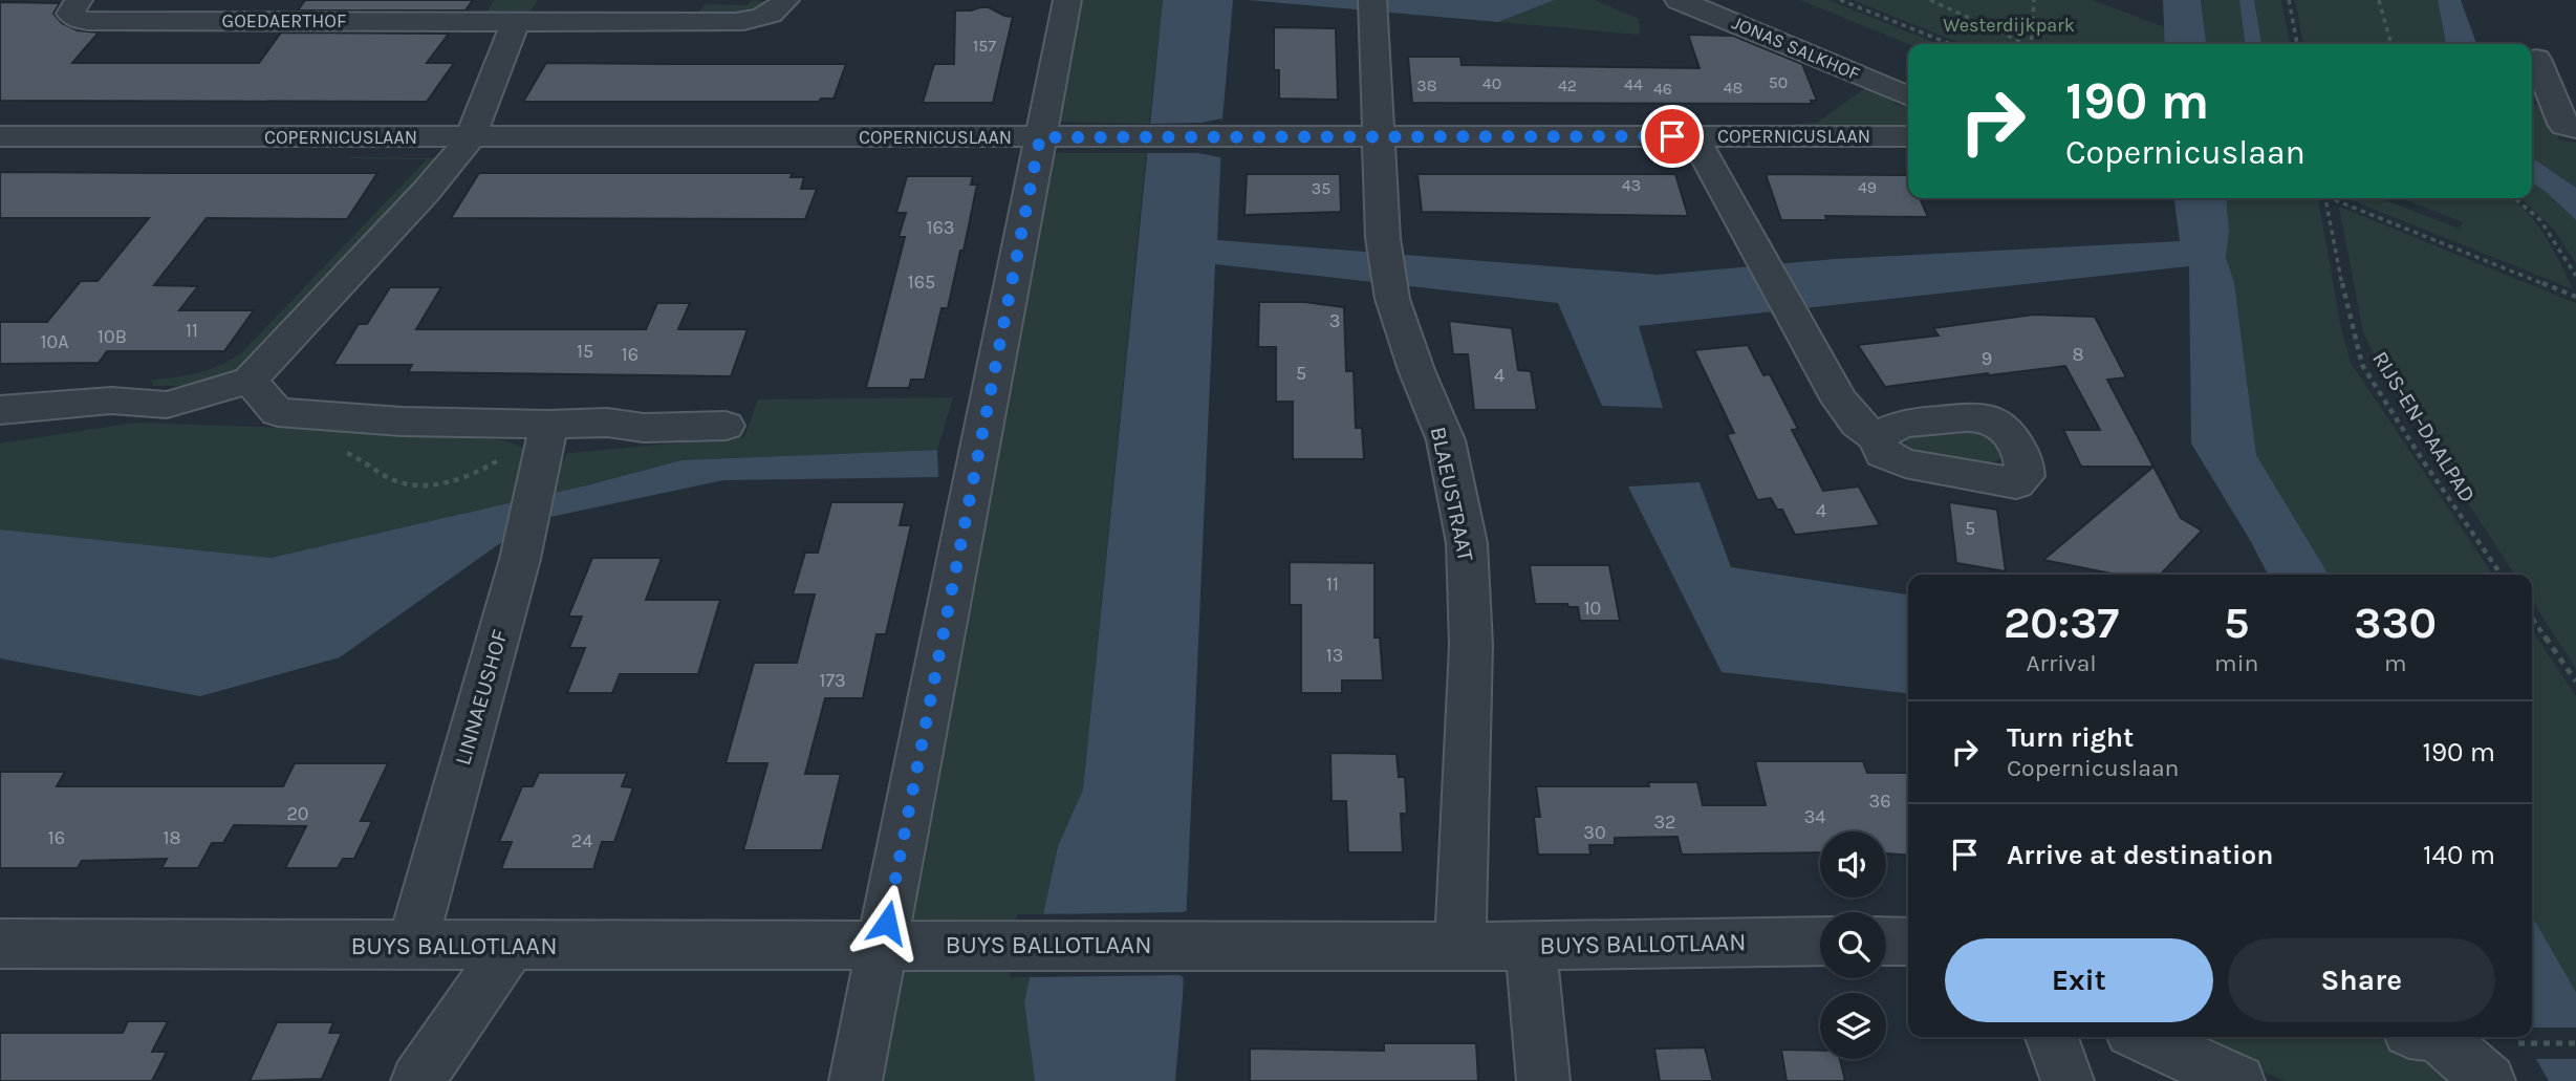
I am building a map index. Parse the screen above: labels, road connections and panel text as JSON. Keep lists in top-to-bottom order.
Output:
{
  "streets": {
    "street": [
      "GOEDAERTHOF",
      "JONAS SALKHOF",
      "COPERNICUSLAAN",
      "BLAEUSTRAAT",
      "LINNAEUSHOF",
      "BUYS BALLOTLAAN"
    ],
    "path": ["RIJS-EN-DAALPAD"]
  },
  "crossings": [
    ["COPERNICUSLAAN", "BLAEUSTRAAT"],
    ["BLAEUSTRAAT", "BUYS BALLOTLAAN"],
    ["LINNAEUSHOF", "BUYS BALLOTLAAN"]
  ],
  "parks": ["Westerdijkpark"],
  "house_numbers": [
    "157",
    "50",
    "40",
    "44",
    "38",
    "42",
    "48",
    "46",
    "43",
    "49",
    "35",
    "163",
    "165",
    "3",
    "11",
    "10B",
    "10A",
    "15",
    "16",
    "8",
    "9",
    "5",
    "4",
    "4",
    "5",
    "11",
    "10",
    "13",
    "173",
    "36",
    "20",
    "34",
    "32",
    "30",
    "16",
    "18",
    "24"
  ],
  "page": {
    "turn": ["190 m", "Copernicuslaan"],
    "eta": [
      "20:37",
      "Arrival",
      "5",
      "min",
      "330",
      "m"
    ],
    "list": [
      {
        "name": "Turn right",
        "note": "Copernicuslaan",
        "value": "190 m"
      },
      {
        "name": "Arrive at destination",
        "value": "140 m"
      }
    ],
    "buttons": ["Exit", "Share"]
  }
}
